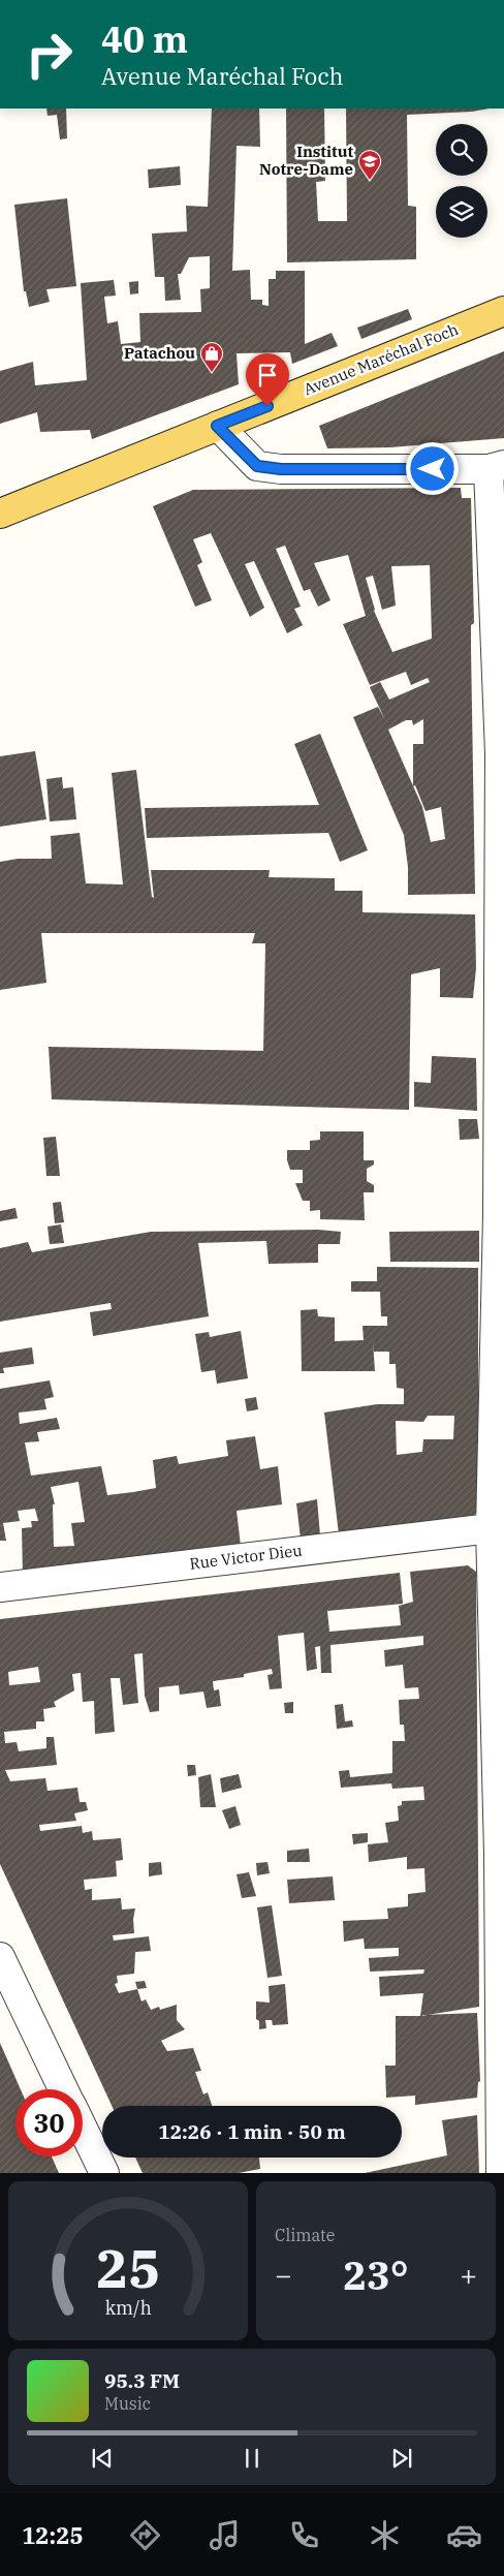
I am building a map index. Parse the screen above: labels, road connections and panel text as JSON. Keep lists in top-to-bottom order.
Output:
{
  "streets": {
    "main road": ["Avenue Maréchal Foch"],
    "street": ["Rue Victor Dieu"]
  },
  "places": {
    "school or university": ["Institut Notre-Dame"],
    "shop": ["Patachou"]
  },
  "page": {
    "turn": ["40 m", "Avenue Maréchal Foch"],
    "limit": "30",
    "trip": "12:26 · 1 min · 50 m",
    "tile": "Climate",
    "heat": ["−", "23°", "+"],
    "song": ["95.3 FM", "Music"],
    "tabs": "12:25",
    "gauge": ["25", "km/h"]
  }
}
